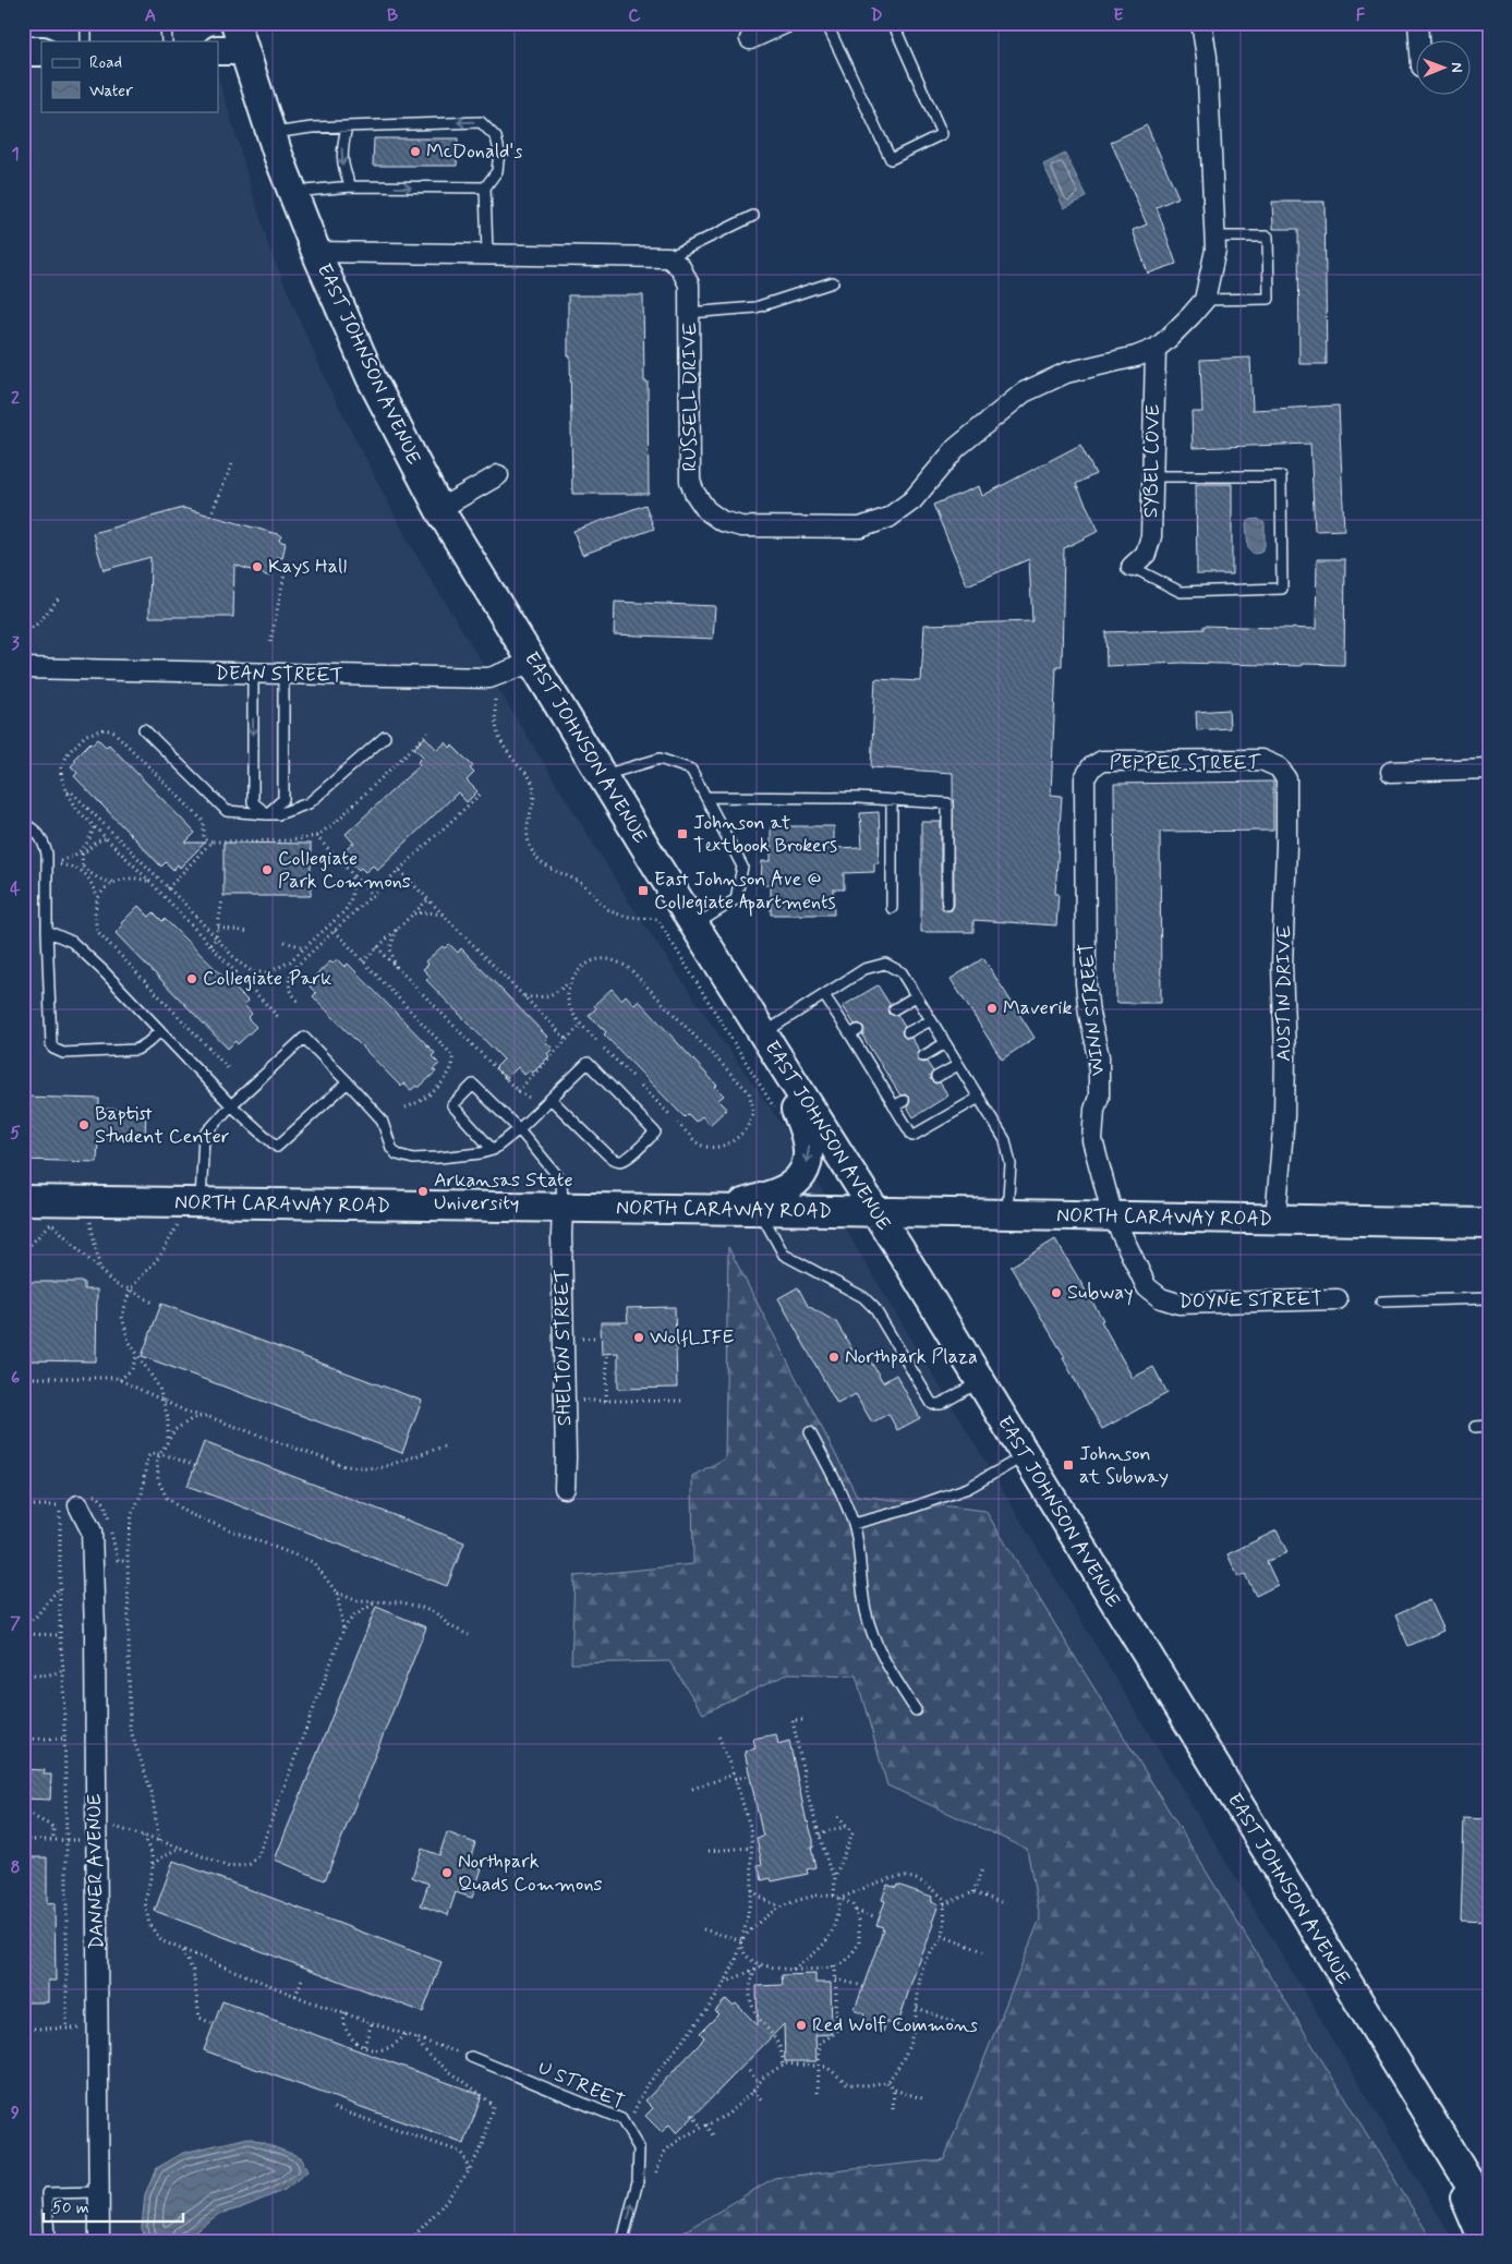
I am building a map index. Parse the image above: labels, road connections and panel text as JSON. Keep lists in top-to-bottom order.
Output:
{
  "streets": {
    "main road": ["EAST JOHNSON AVENUE", "NORTH CARAWAY ROAD"],
    "street": [
      "RUSSELL DRIVE",
      "SYBEL COVE",
      "DEAN STREET",
      "PEPPER STREET",
      "AUSTIN DRIVE",
      "WINN STREET",
      "DOYNE STREET",
      "SHELTON STREET",
      "DANNER AVENUE"
    ],
    "lane": ["U STREET"]
  },
  "crossings": [
    ["EAST JOHNSON AVENUE", "DEAN STREET"],
    ["EAST JOHNSON AVENUE", "NORTH CARAWAY ROAD"],
    ["RUSSELL DRIVE", "SYBEL COVE"],
    ["PEPPER STREET", "AUSTIN DRIVE"],
    ["PEPPER STREET", "WINN STREET"],
    ["AUSTIN DRIVE", "NORTH CARAWAY ROAD"],
    ["WINN STREET", "NORTH CARAWAY ROAD"],
    ["WINN STREET", "DOYNE STREET"],
    ["NORTH CARAWAY ROAD", "DOYNE STREET"],
    ["NORTH CARAWAY ROAD", "SHELTON STREET"]
  ],
  "one_way": ["U STREET"],
  "places": {
    "other": [
      "McDonald's",
      "Kays Hall",
      "Collegiate Park Commons",
      "Collegiate Park",
      "Maverik",
      "Baptist Student Center",
      "Arkansas State University",
      "Subway",
      "WolfLIFE",
      "Northpark Plaza",
      "Northpark Quads Commons",
      "Red Wolf Commons"
    ],
    "transit": ["Johnson at Textbook Brokers", "East Johnson Ave @ Collegiate Apartments", "Johnson at Subway"]
  },
  "legend": ["Road", "Water"],
  "scale_bar": "50 m",
  "north": "right",
  "grid": {
    "columns": [
      "A",
      "B",
      "C",
      "D",
      "E",
      "F"
    ],
    "rows": [
      "1",
      "2",
      "3",
      "4",
      "5",
      "6",
      "7",
      "8",
      "9"
    ]
  }
}
